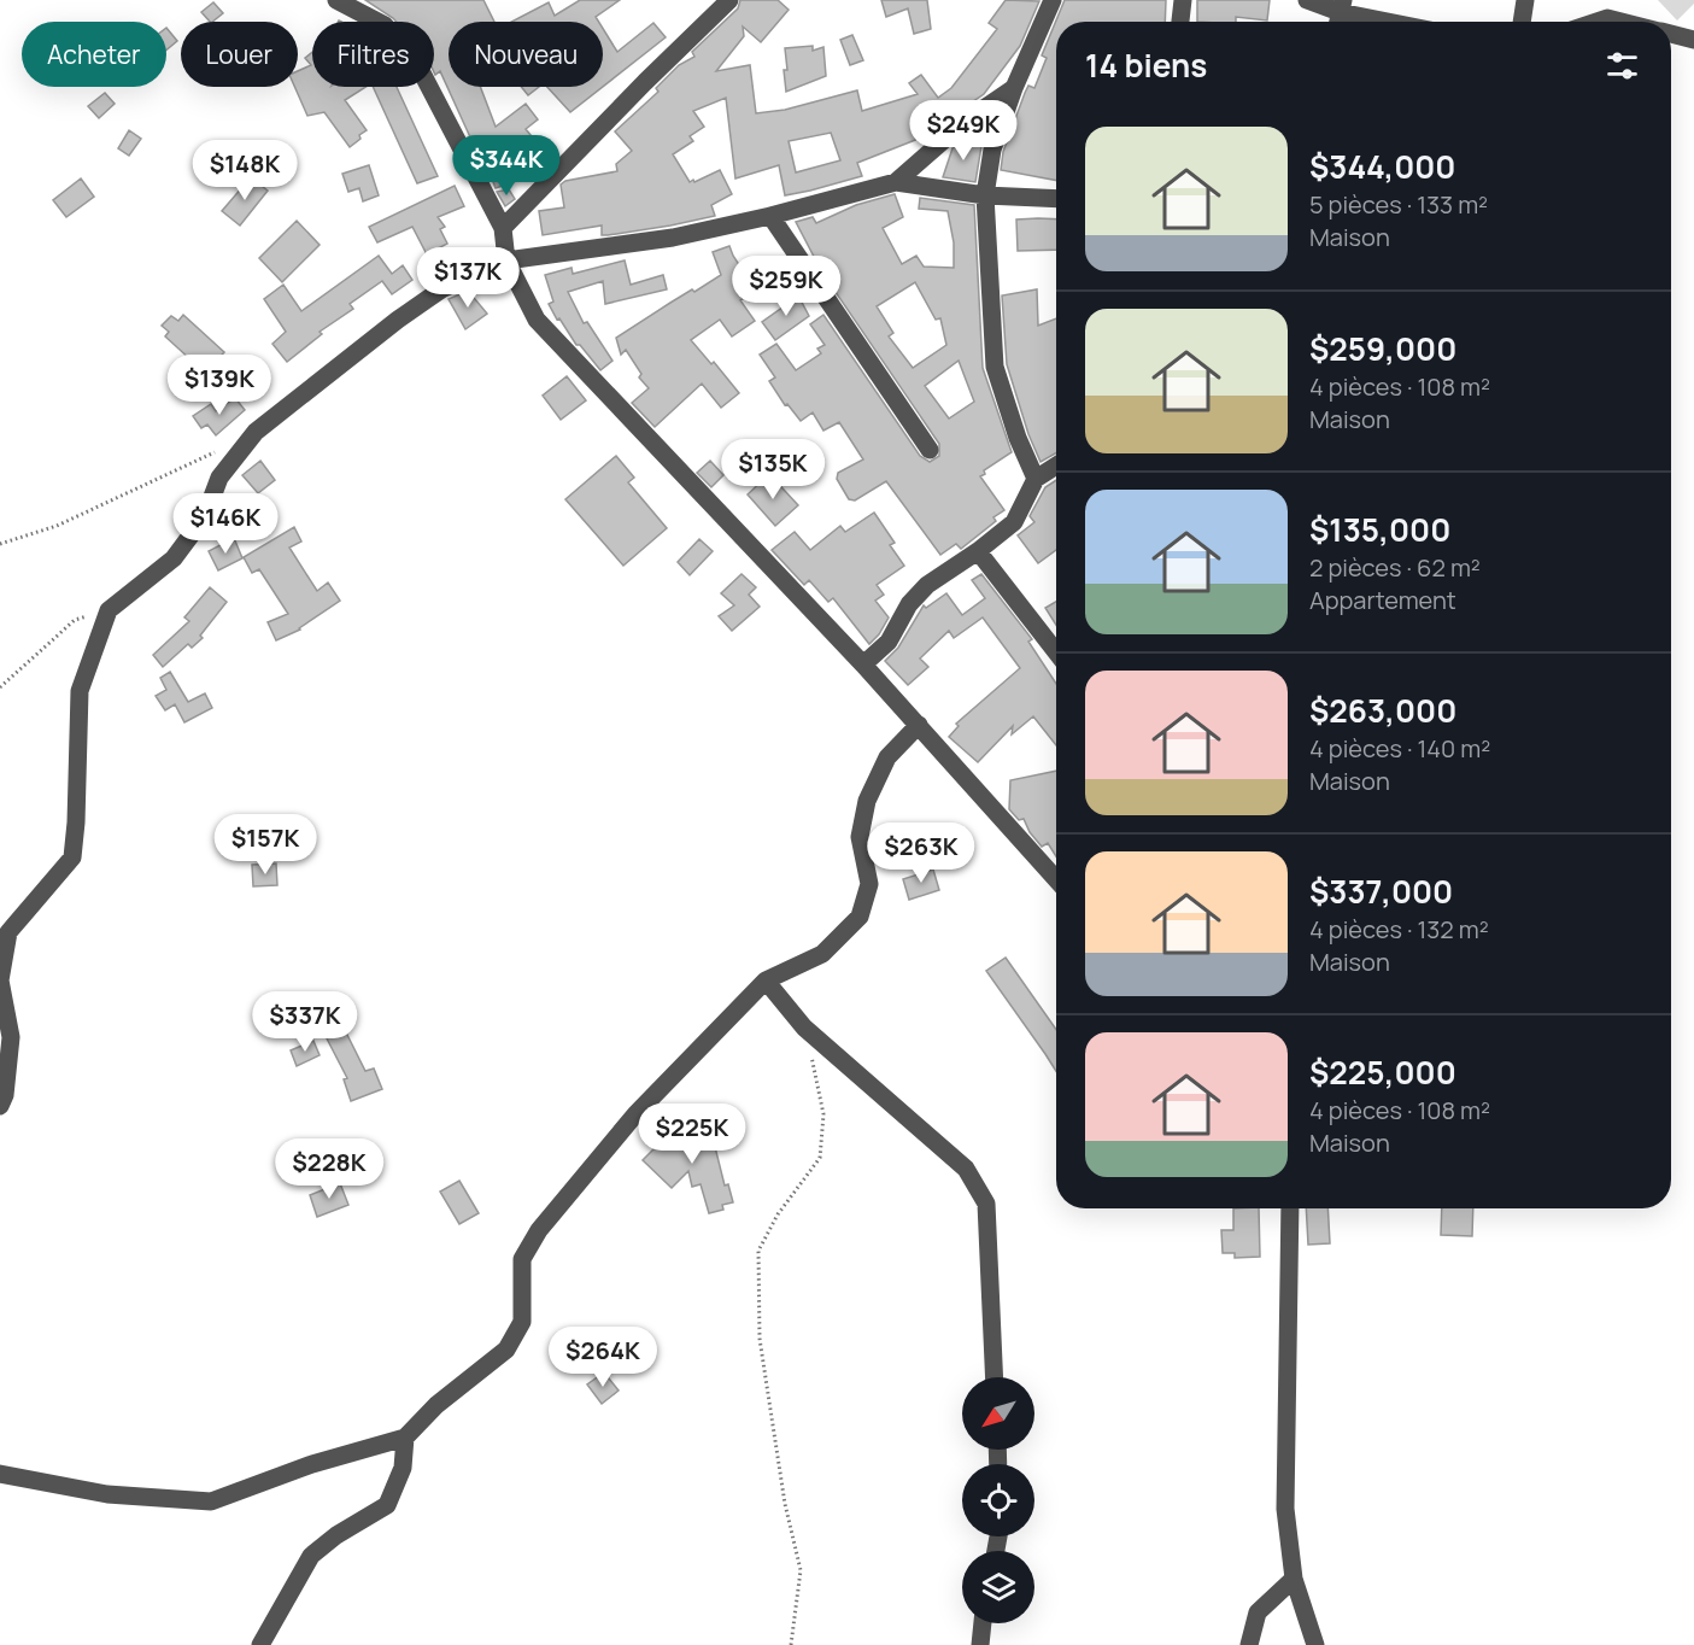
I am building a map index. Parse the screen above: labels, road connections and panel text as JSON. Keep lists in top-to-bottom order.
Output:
{
  "north": "bottom left",
  "page": {
    "chip": [
      "Acheter",
      "Louer",
      "Filtres",
      "Nouveau"
    ],
    "heading": "14 biens",
    "price": [
      "$249K",
      "$344K",
      "$148K",
      "$137K",
      "$259K",
      "$139K",
      "$135K",
      "$146K",
      "$157K",
      "$263K",
      "$337K",
      "$225K",
      "$228K",
      "$264K"
    ],
    "list": [
      {
        "name": "$344,000",
        "note": "5 pièces · 133 m² · Maison"
      },
      {
        "name": "$259,000",
        "note": "4 pièces · 108 m² · Maison"
      },
      {
        "name": "$135,000",
        "note": "2 pièces · 62 m² · Appartement"
      },
      {
        "name": "$263,000",
        "note": "4 pièces · 140 m² · Maison"
      },
      {
        "name": "$337,000",
        "note": "4 pièces · 132 m² · Maison"
      },
      {
        "name": "$225,000",
        "note": "4 pièces · 108 m² · Maison"
      }
    ]
  }
}
